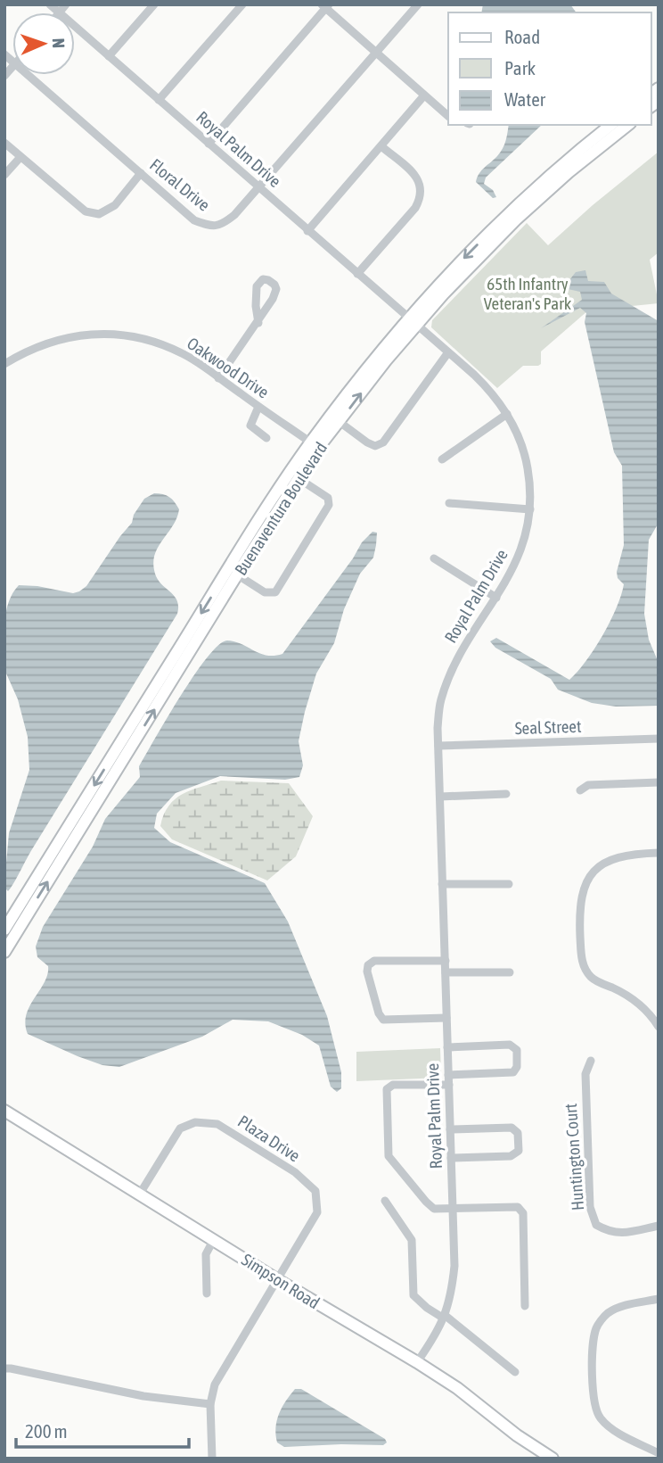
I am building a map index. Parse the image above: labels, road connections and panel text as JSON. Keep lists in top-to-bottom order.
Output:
{
  "streets": {
    "main road": ["Buenaventura Boulevard", "Simpson Road"],
    "street": [
      "Royal Palm Drive",
      "Floral Drive",
      "Oakwood Drive",
      "Seal Street",
      "Plaza Drive",
      "Huntington Court"
    ]
  },
  "crossings": [
    ["Royal Palm Drive", "Floral Drive"],
    ["Royal Palm Drive", "Buenaventura Boulevard"],
    ["Royal Palm Drive", "Seal Street"],
    ["Royal Palm Drive", "Simpson Road"],
    ["Oakwood Drive", "Buenaventura Boulevard"],
    ["Plaza Drive", "Simpson Road"]
  ],
  "parks": ["65th Infantry Veteran's Park"],
  "legend": ["Road", "Park", "Water"],
  "scale_bar": "200 m",
  "north": "right"
}
